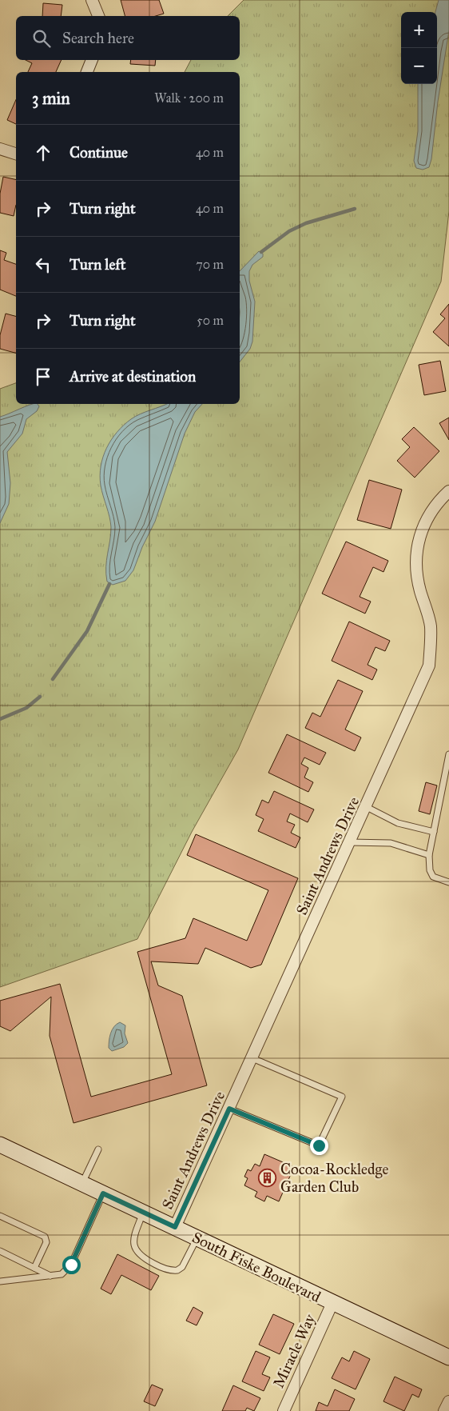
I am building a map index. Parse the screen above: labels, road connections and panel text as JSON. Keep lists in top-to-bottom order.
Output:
{
  "streets": {
    "main road": ["South Fiske Boulevard"],
    "street": ["Saint Andrews Drive", "Miracle Way"]
  },
  "crossings": [
    ["Saint Andrews Drive", "South Fiske Boulevard"],
    ["South Fiske Boulevard", "Miracle Way"]
  ],
  "places": {
    "building": ["Cocoa-Rockledge Garden Club"]
  },
  "page": {
    "map_buttons": ["+", "−"],
    "search": "Search here",
    "heading": ["3 min", "Walk · 200 m"],
    "list": [
      ["Continue", "40 m"],
      ["Turn right", "40 m"],
      ["Turn left", "70 m"],
      ["Turn right", "50 m"],
      "Arrive at destination"
    ]
  }
}
